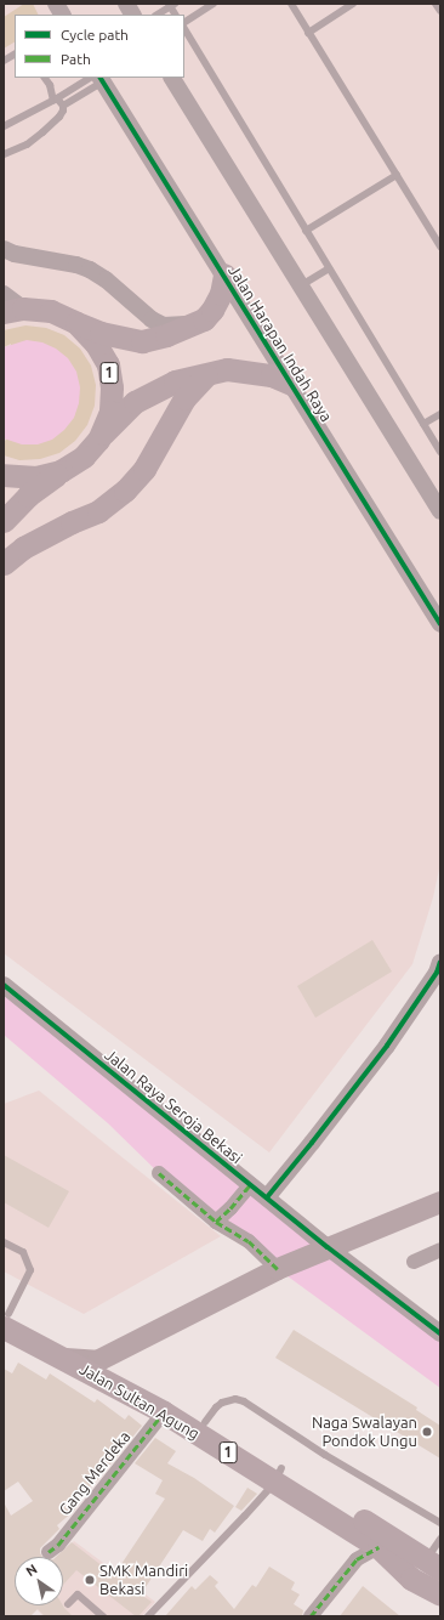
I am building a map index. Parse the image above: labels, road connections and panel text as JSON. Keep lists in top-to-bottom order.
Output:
{
  "streets": {
    "highway": ["1", "Jalan Sultan Agung"],
    "street": ["Jalan Harapan Indah Raya", "Jalan Raya Seroja Bekasi", "Gang Merdeka"]
  },
  "crossings": [
    ["Jalan Sultan Agung", "Gang Merdeka"]
  ],
  "places": ["Naga Swalayan Pondok Ungu", "SMK Mandiri Bekasi"],
  "legend": ["Cycle path", "Path"],
  "north": "top left"
}
